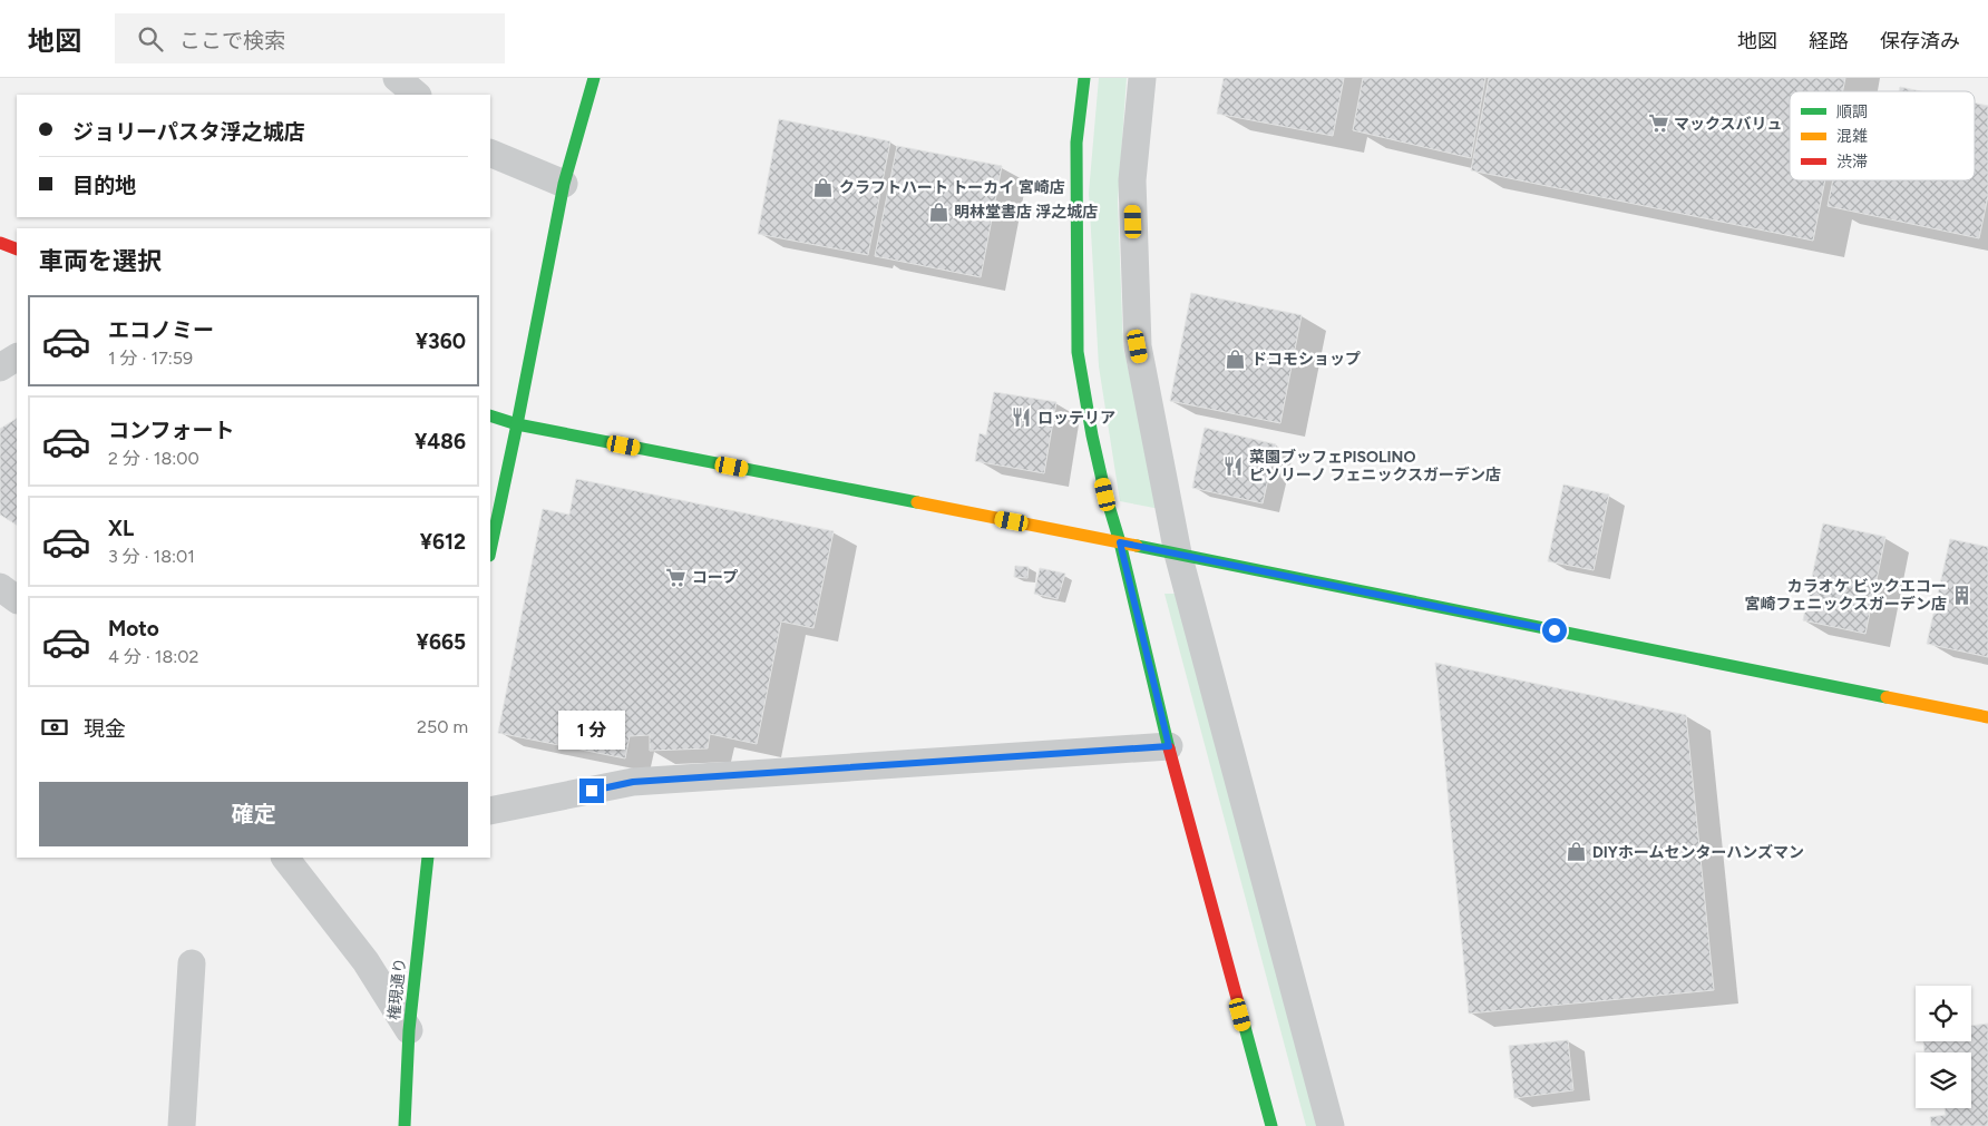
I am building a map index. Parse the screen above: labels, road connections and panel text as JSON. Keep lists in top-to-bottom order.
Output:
{
  "streets": {
    "street": ["権現通り"]
  },
  "places": {
    "supermarket": ["マックスバリュ", "コープ"],
    "shop": [
      "クラフトハート トーカイ 宮崎店",
      "明林堂書店 浮之城店",
      "ドコモショップ",
      "DIYホームセンターハンズマン"
    ],
    "restaurant": ["ロッテリア", "菜園ブッフェPISOLINO ピソリーノ フェニックスガーデン店"],
    "building": ["カラオケ ビックエコー 宮崎フェニックスガーデン店"]
  },
  "legend": ["順調", "混雑", "渋滞"],
  "page": {
    "header": "地図",
    "search": "ここで検索",
    "nav": ["地図", "経路", "保存済み"],
    "banner": ["ジョリーパスタ浮之城店", "目的地"],
    "heading": "車両を選択",
    "list": [
      {
        "name": "エコノミー",
        "note": "1 分 · 17:59",
        "value": "¥360"
      },
      {
        "name": "コンフォート",
        "note": "2 分 · 18:00",
        "value": "¥486"
      },
      {
        "name": "XL",
        "note": "3 分 · 18:01",
        "value": "¥612"
      },
      {
        "name": "Moto",
        "note": "4 分 · 18:02",
        "value": "¥665"
      }
    ],
    "pay": ["現金", "250 m"],
    "bubble": "1 分",
    "buttons": "確定"
  }
}
